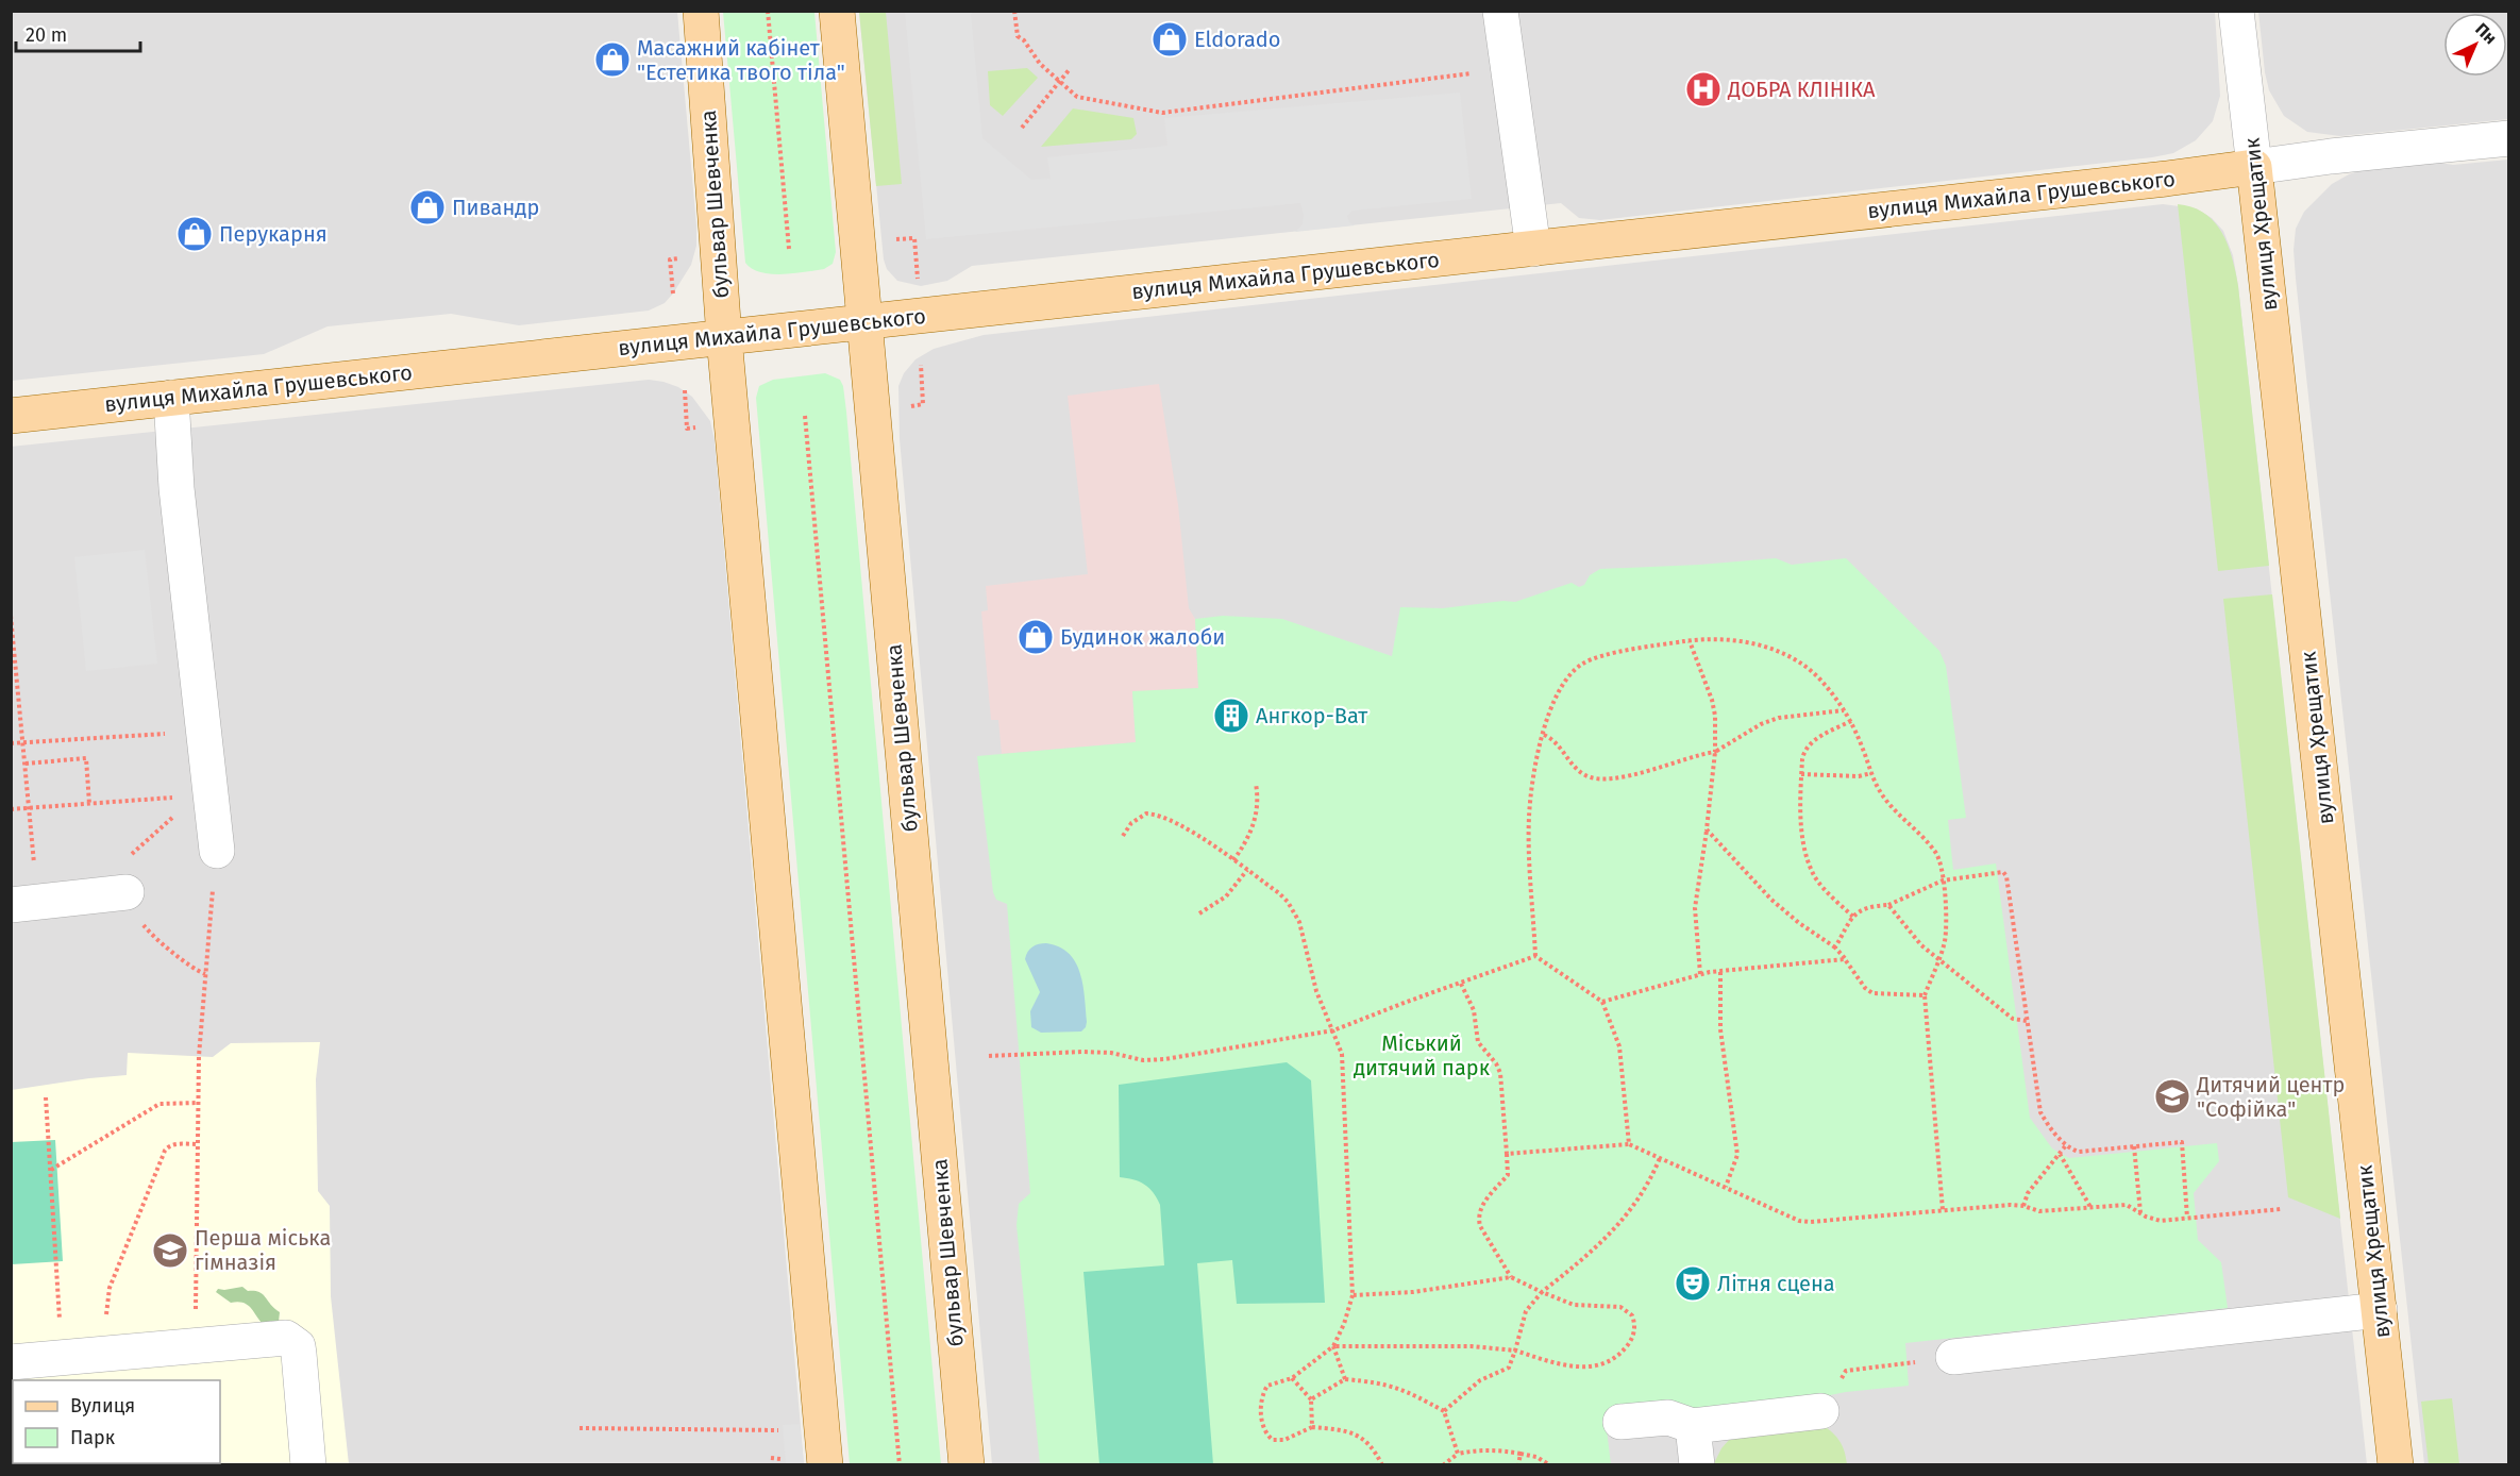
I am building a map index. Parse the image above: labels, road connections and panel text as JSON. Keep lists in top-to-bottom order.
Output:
{
  "streets": {
    "main road": ["вулиця Михайла Грушевського", "бульвар Шевченка", "вулиця Хрещатик"]
  },
  "crossings": [
    ["вулиця Михайла Грушевського", "бульвар Шевченка"],
    ["вулиця Михайла Грушевського", "вулиця Хрещатик"]
  ],
  "parks": ["Міський дитячий парк"],
  "places": {
    "shop": [
      "Eldorado",
      "Масажний кабінет \"Естетика твого тіла\"",
      "Пивандр",
      "Перукарня",
      "Будинок жалоби"
    ],
    "hospital": ["ДОБРА КЛІНІКА"],
    "building": ["Ангкор-Ват"],
    "school or university": ["Дитячий центр \"Софійка\"", "Перша міська гімназія"],
    "theatre": ["Літня сцена"]
  },
  "legend": ["Вулиця", "Парк"],
  "scale_bar": "20 m",
  "north": "top right"
}
